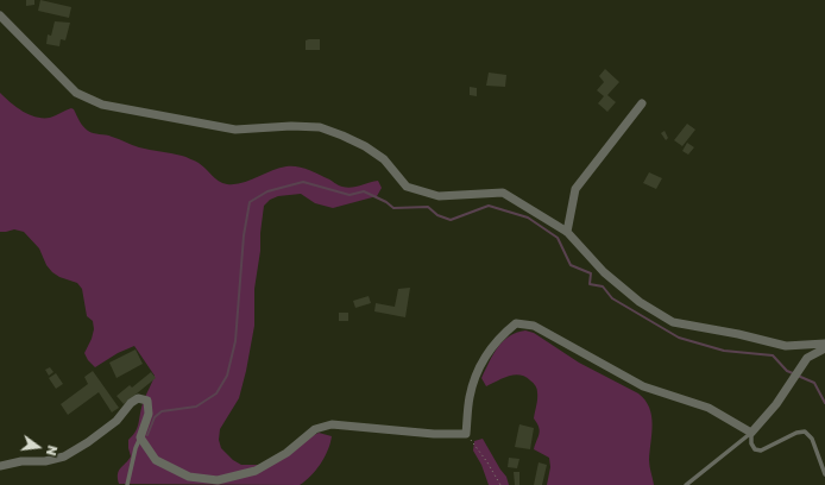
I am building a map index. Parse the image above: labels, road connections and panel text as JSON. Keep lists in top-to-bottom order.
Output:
{
  "north": "right"
}
